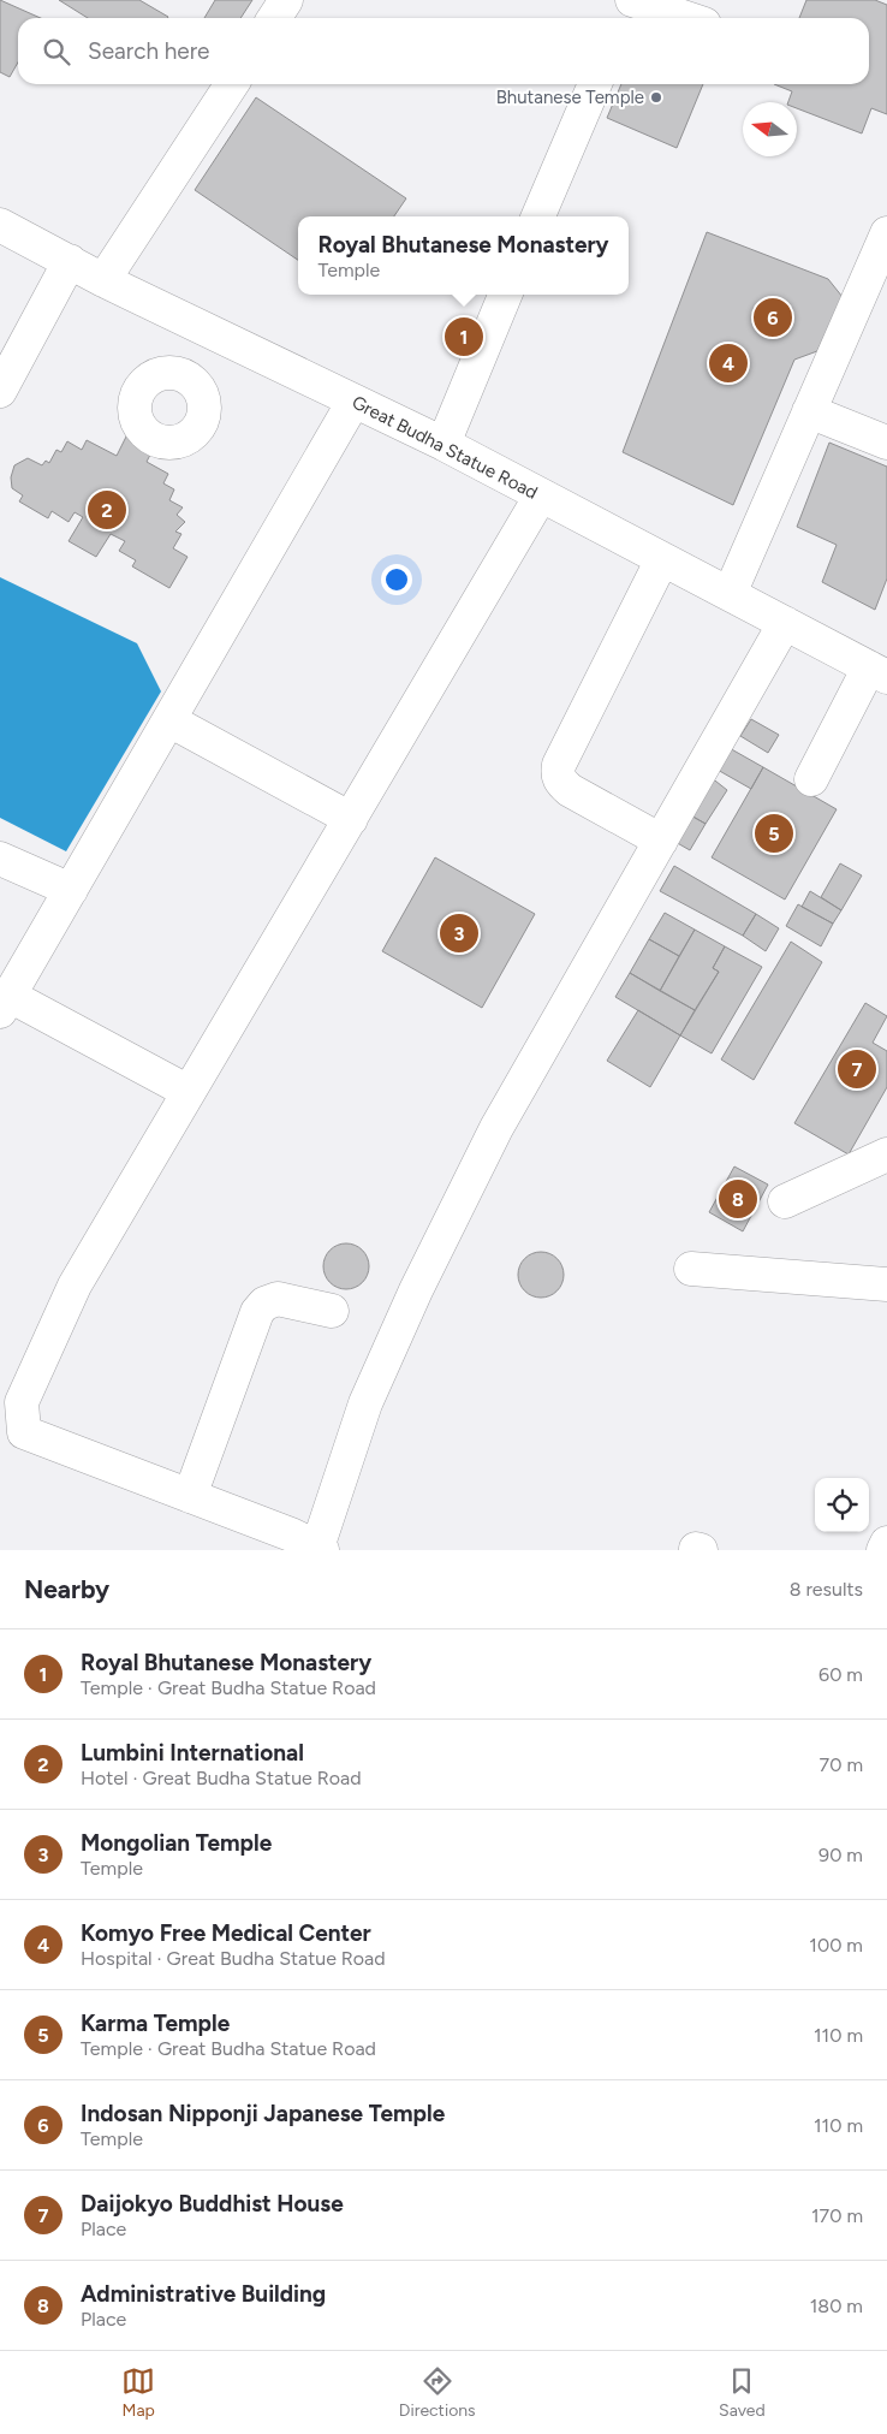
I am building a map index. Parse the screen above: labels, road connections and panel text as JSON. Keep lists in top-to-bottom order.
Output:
{
  "streets": {
    "street": ["Great Budha Statue Road"]
  },
  "places": ["Bhutanese Temple"],
  "north": "left",
  "page": {
    "search": "Search here",
    "popup": ["Royal Bhutanese Monastery", "Temple"],
    "pins": [
      "6",
      "1",
      "4",
      "2",
      "5",
      "3",
      "7",
      "8"
    ],
    "heading": ["Nearby", "8 results"],
    "list": [
      {
        "mark": "1",
        "name": "Royal Bhutanese Monastery",
        "note": "Temple · Great Budha Statue Road",
        "value": "60 m"
      },
      {
        "mark": "2",
        "name": "Lumbini International",
        "note": "Hotel · Great Budha Statue Road",
        "value": "70 m"
      },
      {
        "mark": "3",
        "name": "Mongolian Temple",
        "note": "Temple",
        "value": "90 m"
      },
      {
        "mark": "4",
        "name": "Komyo Free Medical Center",
        "note": "Hospital · Great Budha Statue Road",
        "value": "100 m"
      },
      {
        "mark": "5",
        "name": "Karma Temple",
        "note": "Temple · Great Budha Statue Road",
        "value": "110 m"
      },
      {
        "mark": "6",
        "name": "Indosan Nipponji Japanese Temple",
        "note": "Temple",
        "value": "110 m"
      },
      {
        "mark": "7",
        "name": "Daijokyo Buddhist House",
        "note": "Place",
        "value": "170 m"
      },
      {
        "mark": "8",
        "name": "Administrative Building",
        "note": "Place",
        "value": "180 m"
      }
    ],
    "nav": ["Map", "Directions", "Saved"]
  }
}
